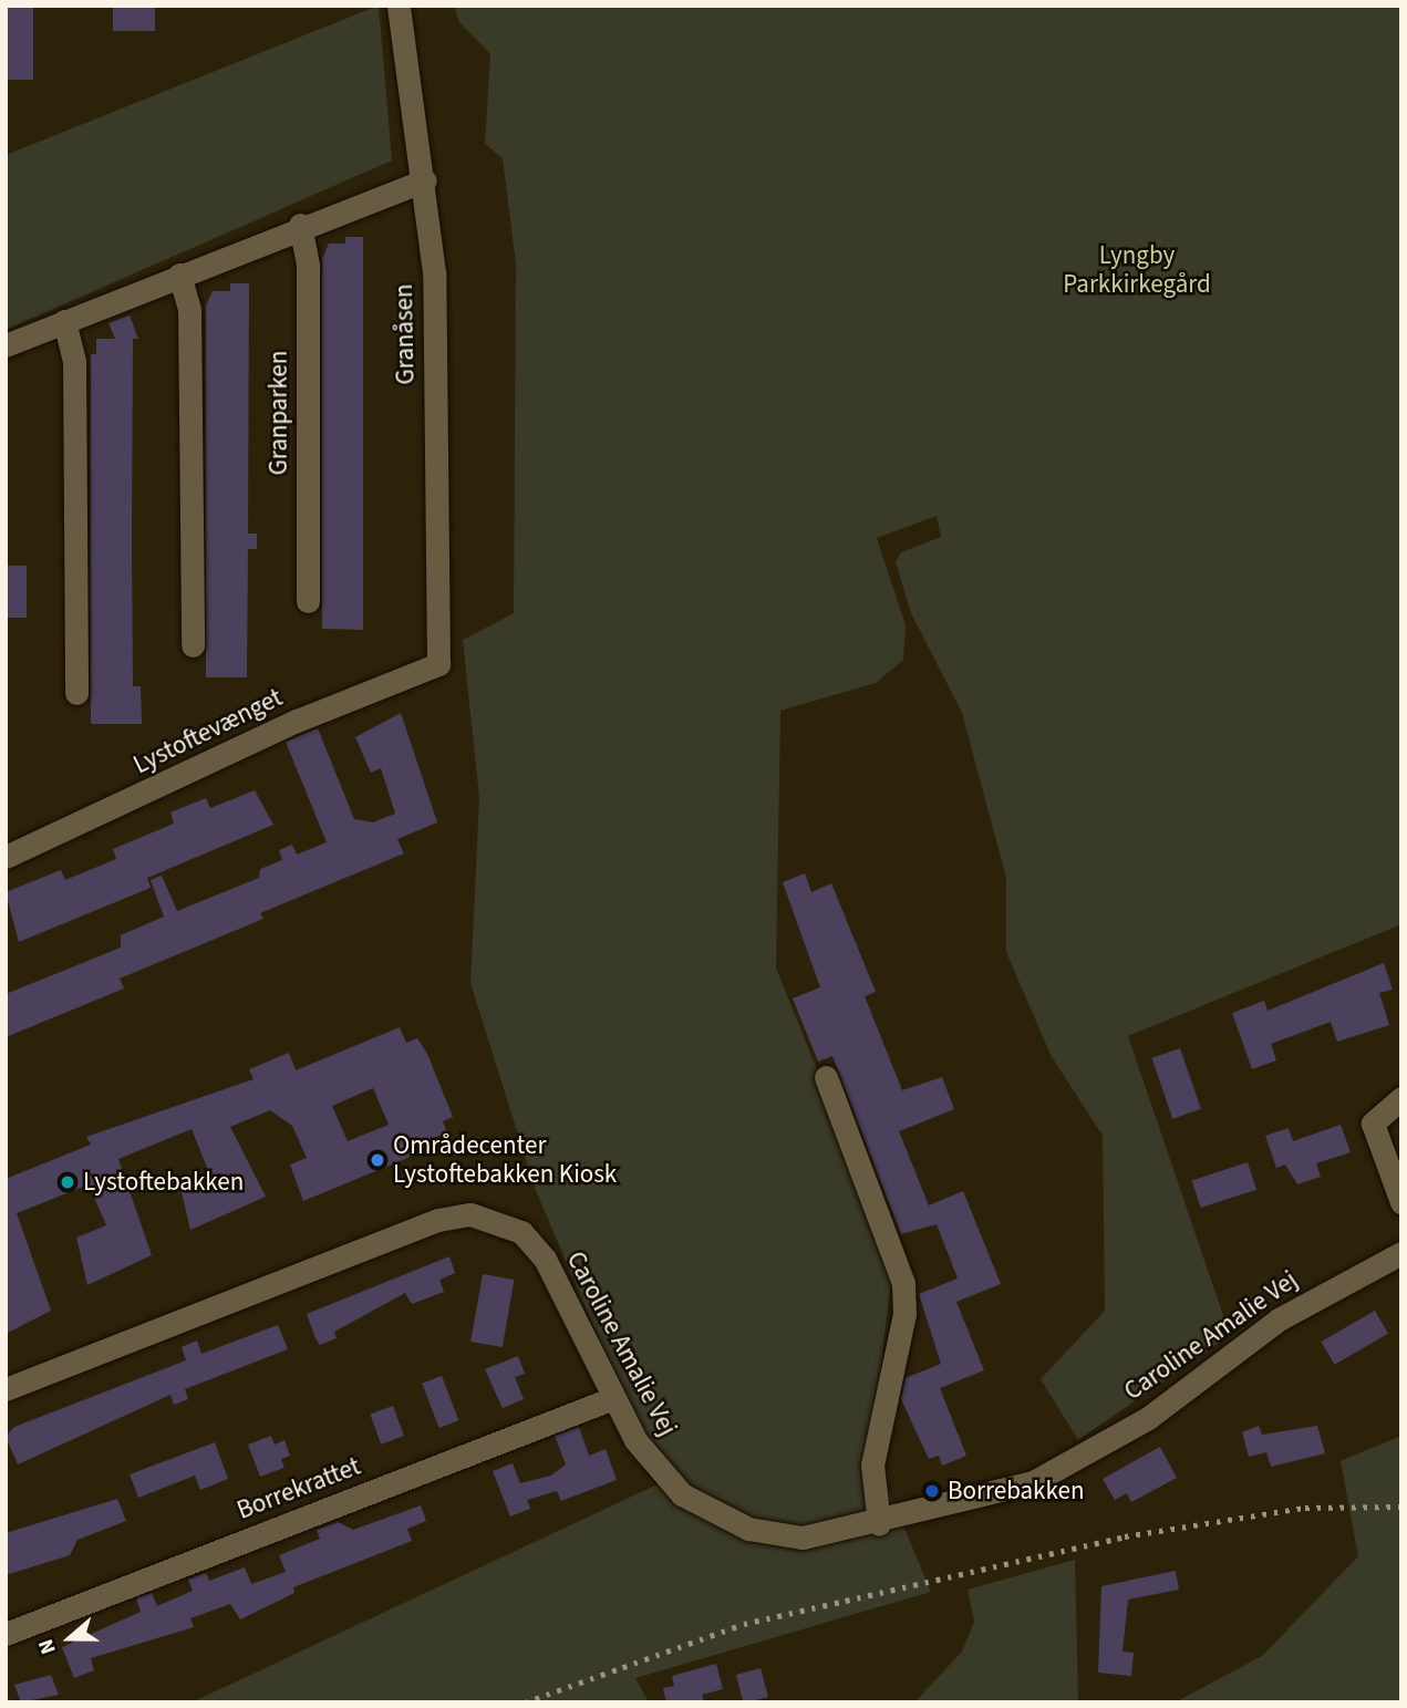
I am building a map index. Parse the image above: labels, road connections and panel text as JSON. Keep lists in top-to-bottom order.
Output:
{
  "streets": {
    "street": [
      "Granåsen",
      "Granparken",
      "Lystoftevænget",
      "Caroline Amalie Vej",
      "Borrekrattet"
    ]
  },
  "crossings": [
    ["Granåsen", "Lystoftevænget"],
    ["Caroline Amalie Vej", "Borrekrattet"]
  ],
  "parks": ["Lyngby Parkkirkegård"],
  "places": ["Områdecenter Lystoftebakken Kiosk", "Lystoftebakken", "Borrebakken"],
  "north": "left"
}
